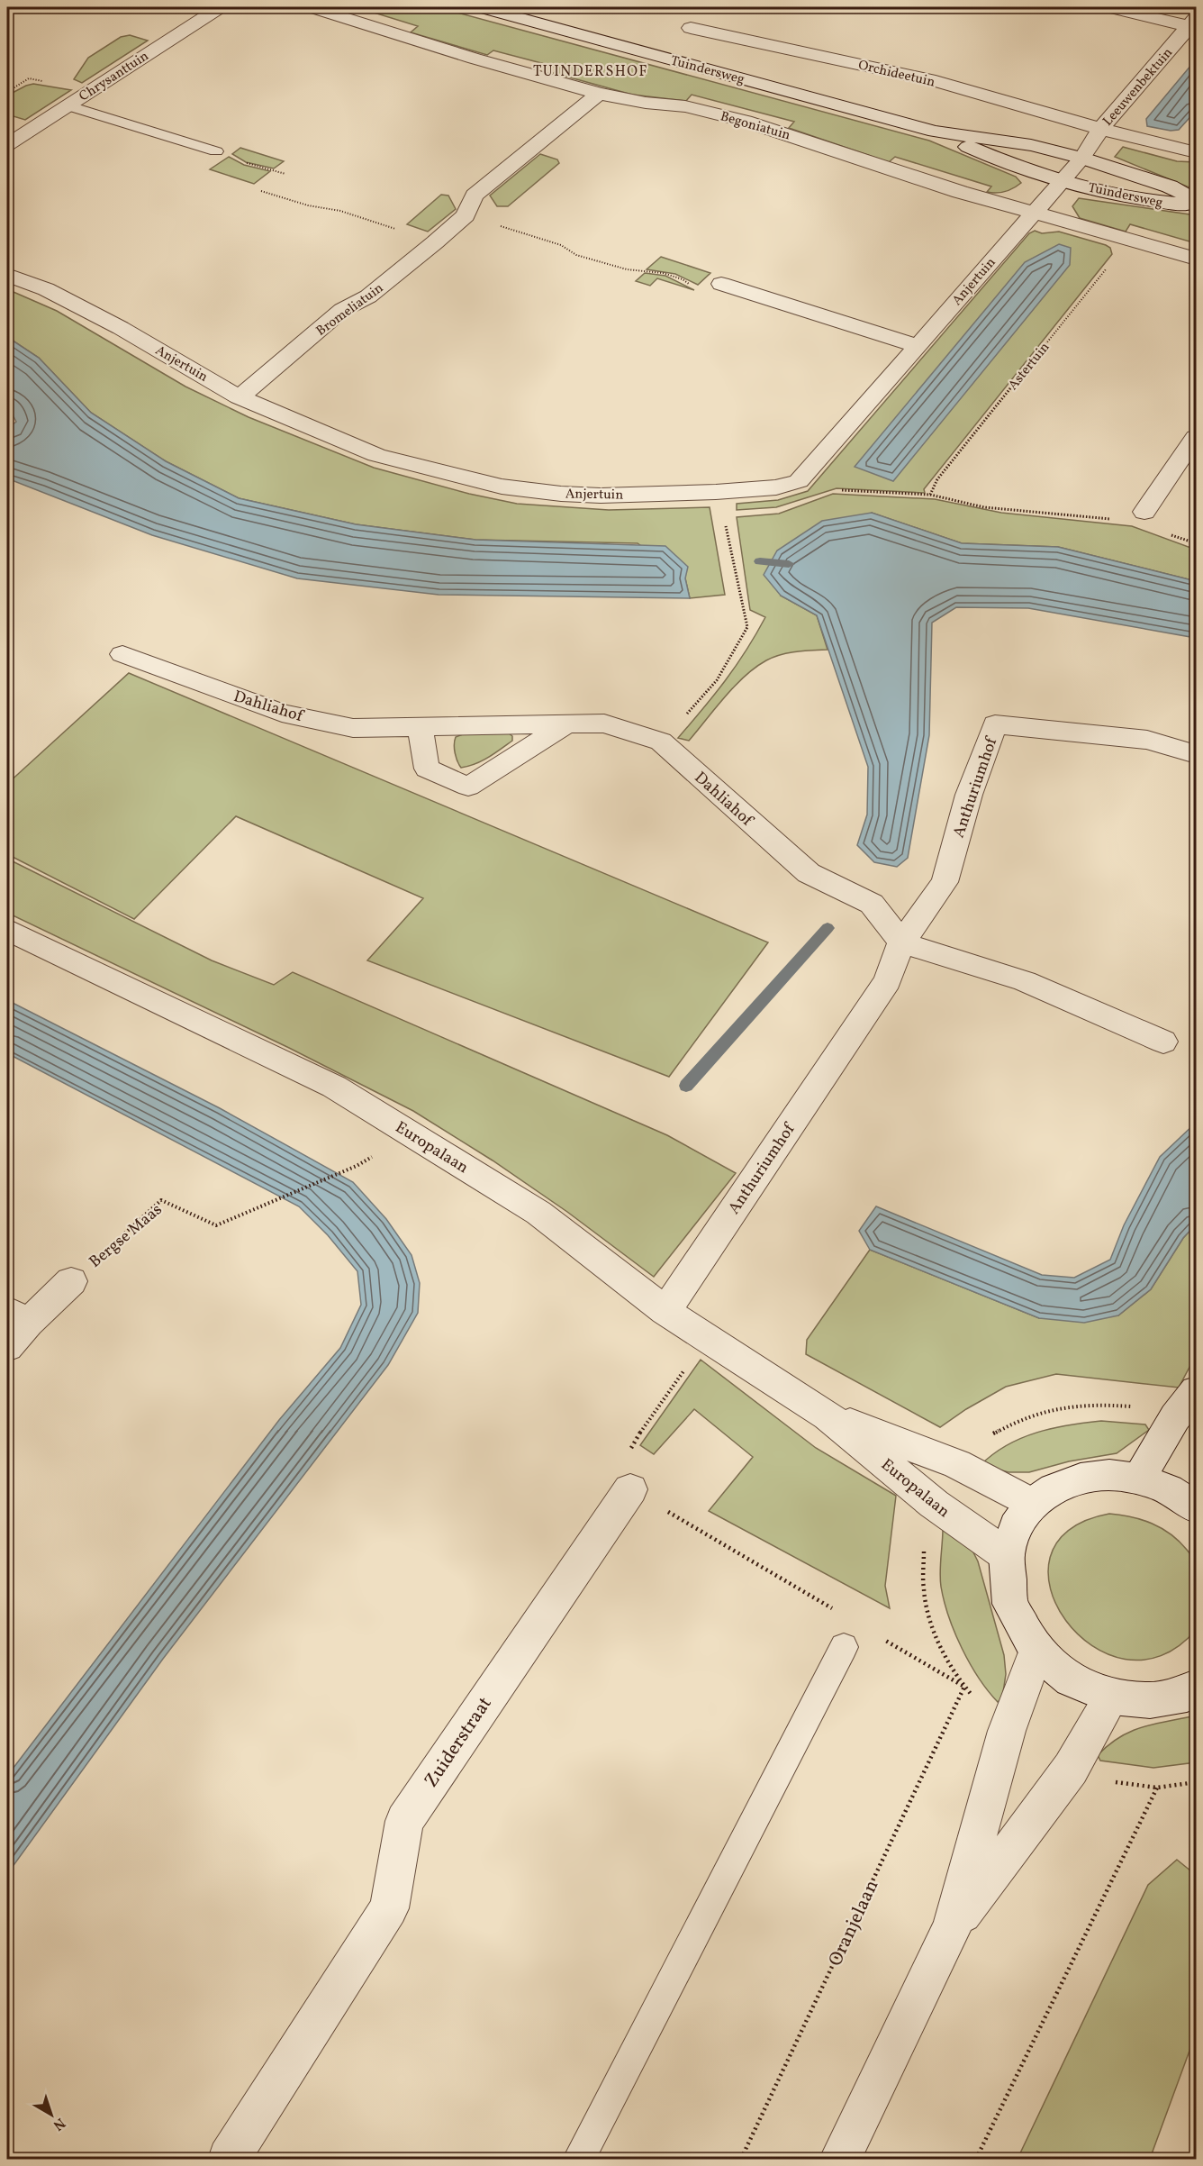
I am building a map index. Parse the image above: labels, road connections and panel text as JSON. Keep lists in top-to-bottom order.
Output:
{
  "streets": {
    "street": [
      "Tuindersweg",
      "Orchideetuin",
      "Chrysanttuin",
      "Leeuwenbektuin",
      "Begoniatuin",
      "Anjertuin",
      "Bromeliatuin",
      "Dahliahof",
      "Anthuriumhof",
      "Europalaan",
      "Zuiderstraat"
    ],
    "path": ["Astertuin", "Bergse Maas", "Oranjelaan"]
  },
  "crossings": [
    ["Tuindersweg", "Leeuwenbektuin"],
    ["Tuindersweg", "Anjertuin"],
    ["Orchideetuin", "Leeuwenbektuin"],
    ["Leeuwenbektuin", "Anjertuin"],
    ["Begoniatuin", "Anjertuin"],
    ["Begoniatuin", "Bromeliatuin"],
    ["Begoniatuin", "Astertuin"],
    ["Anjertuin", "Bromeliatuin"],
    ["Dahliahof", "Anthuriumhof"],
    ["Anthuriumhof", "Europalaan"]
  ],
  "districts": ["TUINDERSHOF"],
  "north": "bottom right"
}
